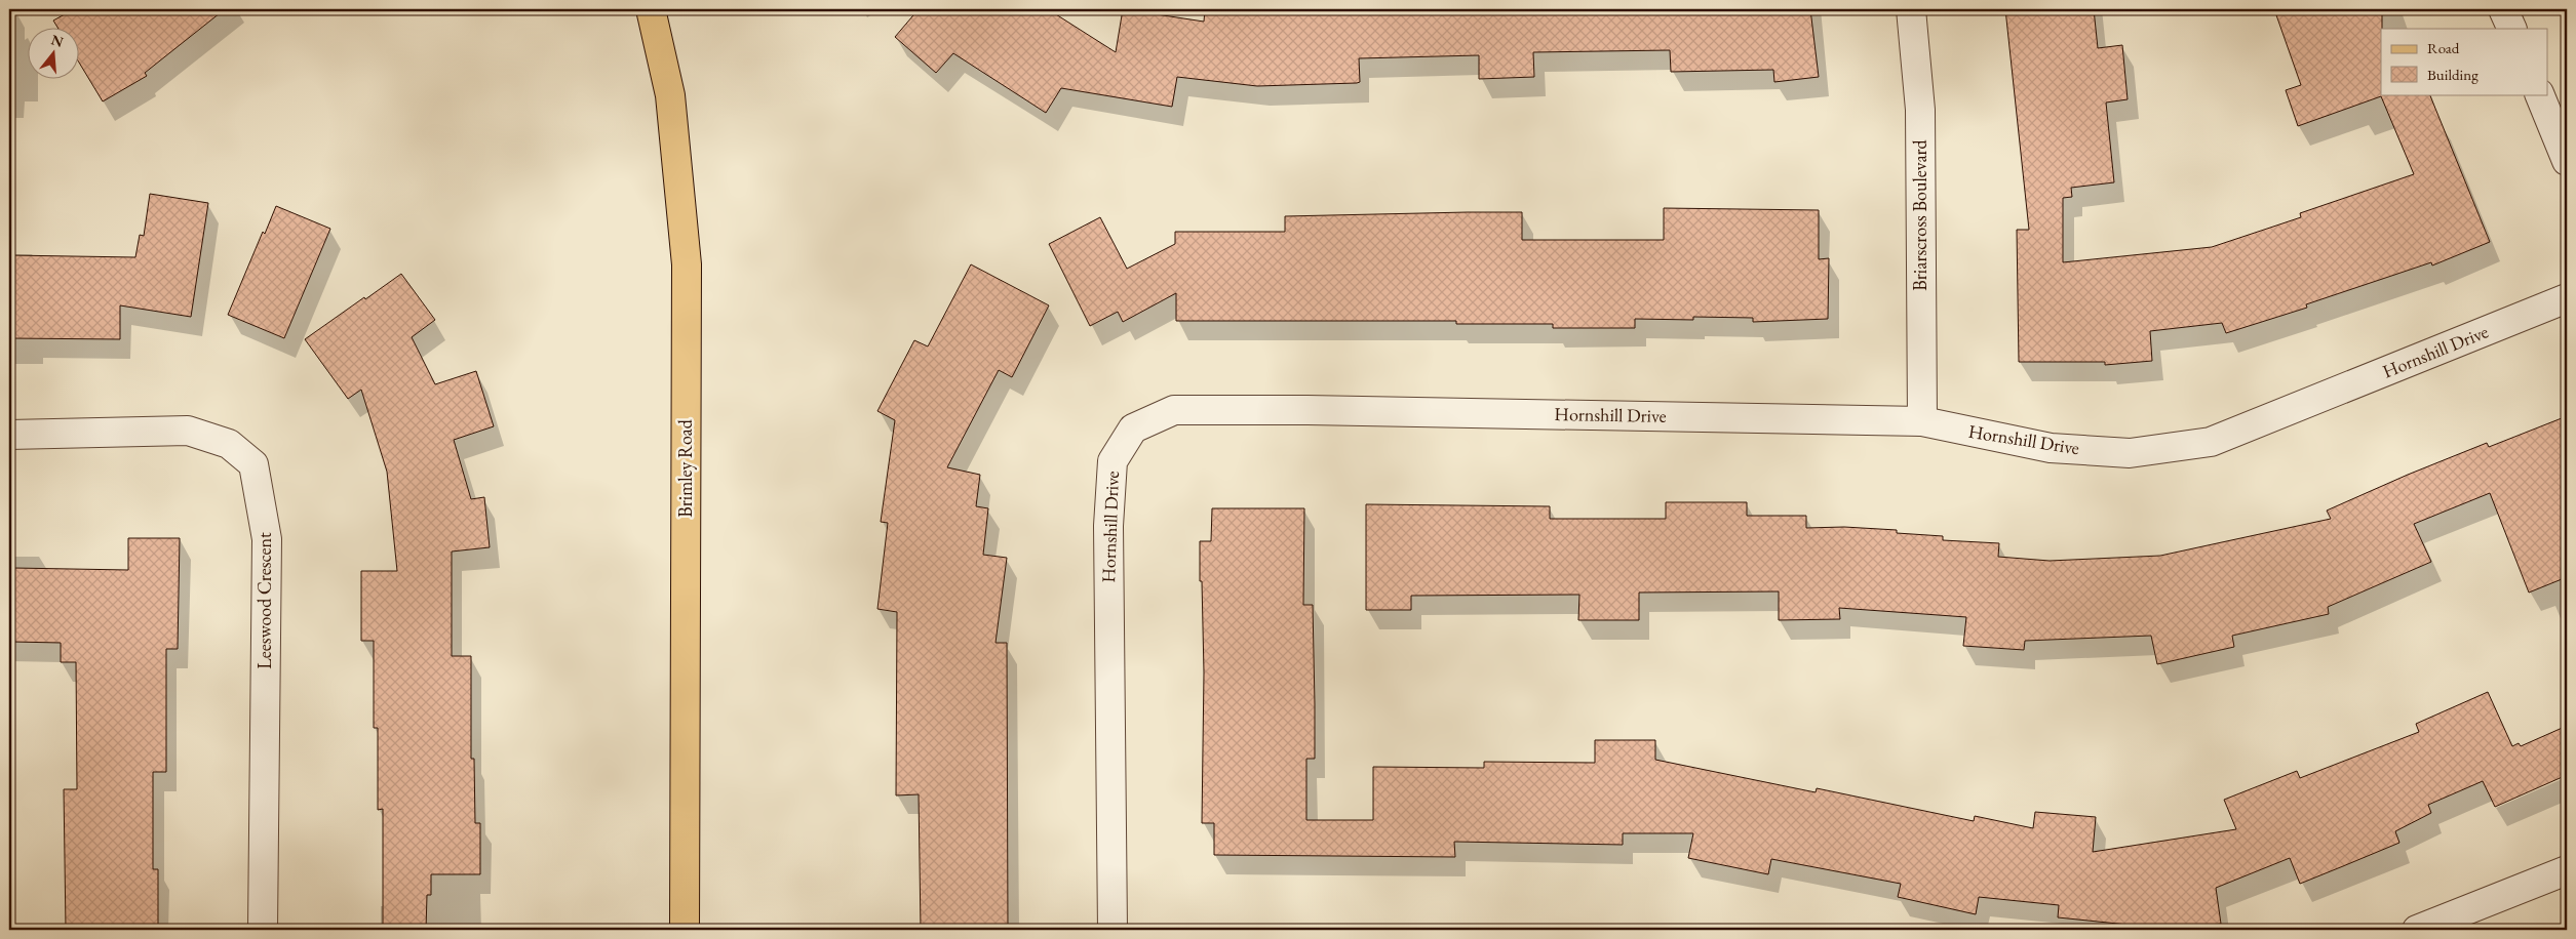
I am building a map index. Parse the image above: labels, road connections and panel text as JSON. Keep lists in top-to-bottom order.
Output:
{
  "streets": {
    "main road": ["Brimley Road"],
    "street": ["Briarscross Boulevard", "Hornshill Drive", "Leeswood Crescent"]
  },
  "crossings": [
    ["Briarscross Boulevard", "Hornshill Drive"]
  ],
  "legend": ["Road", "Building"],
  "north": "top"
}
